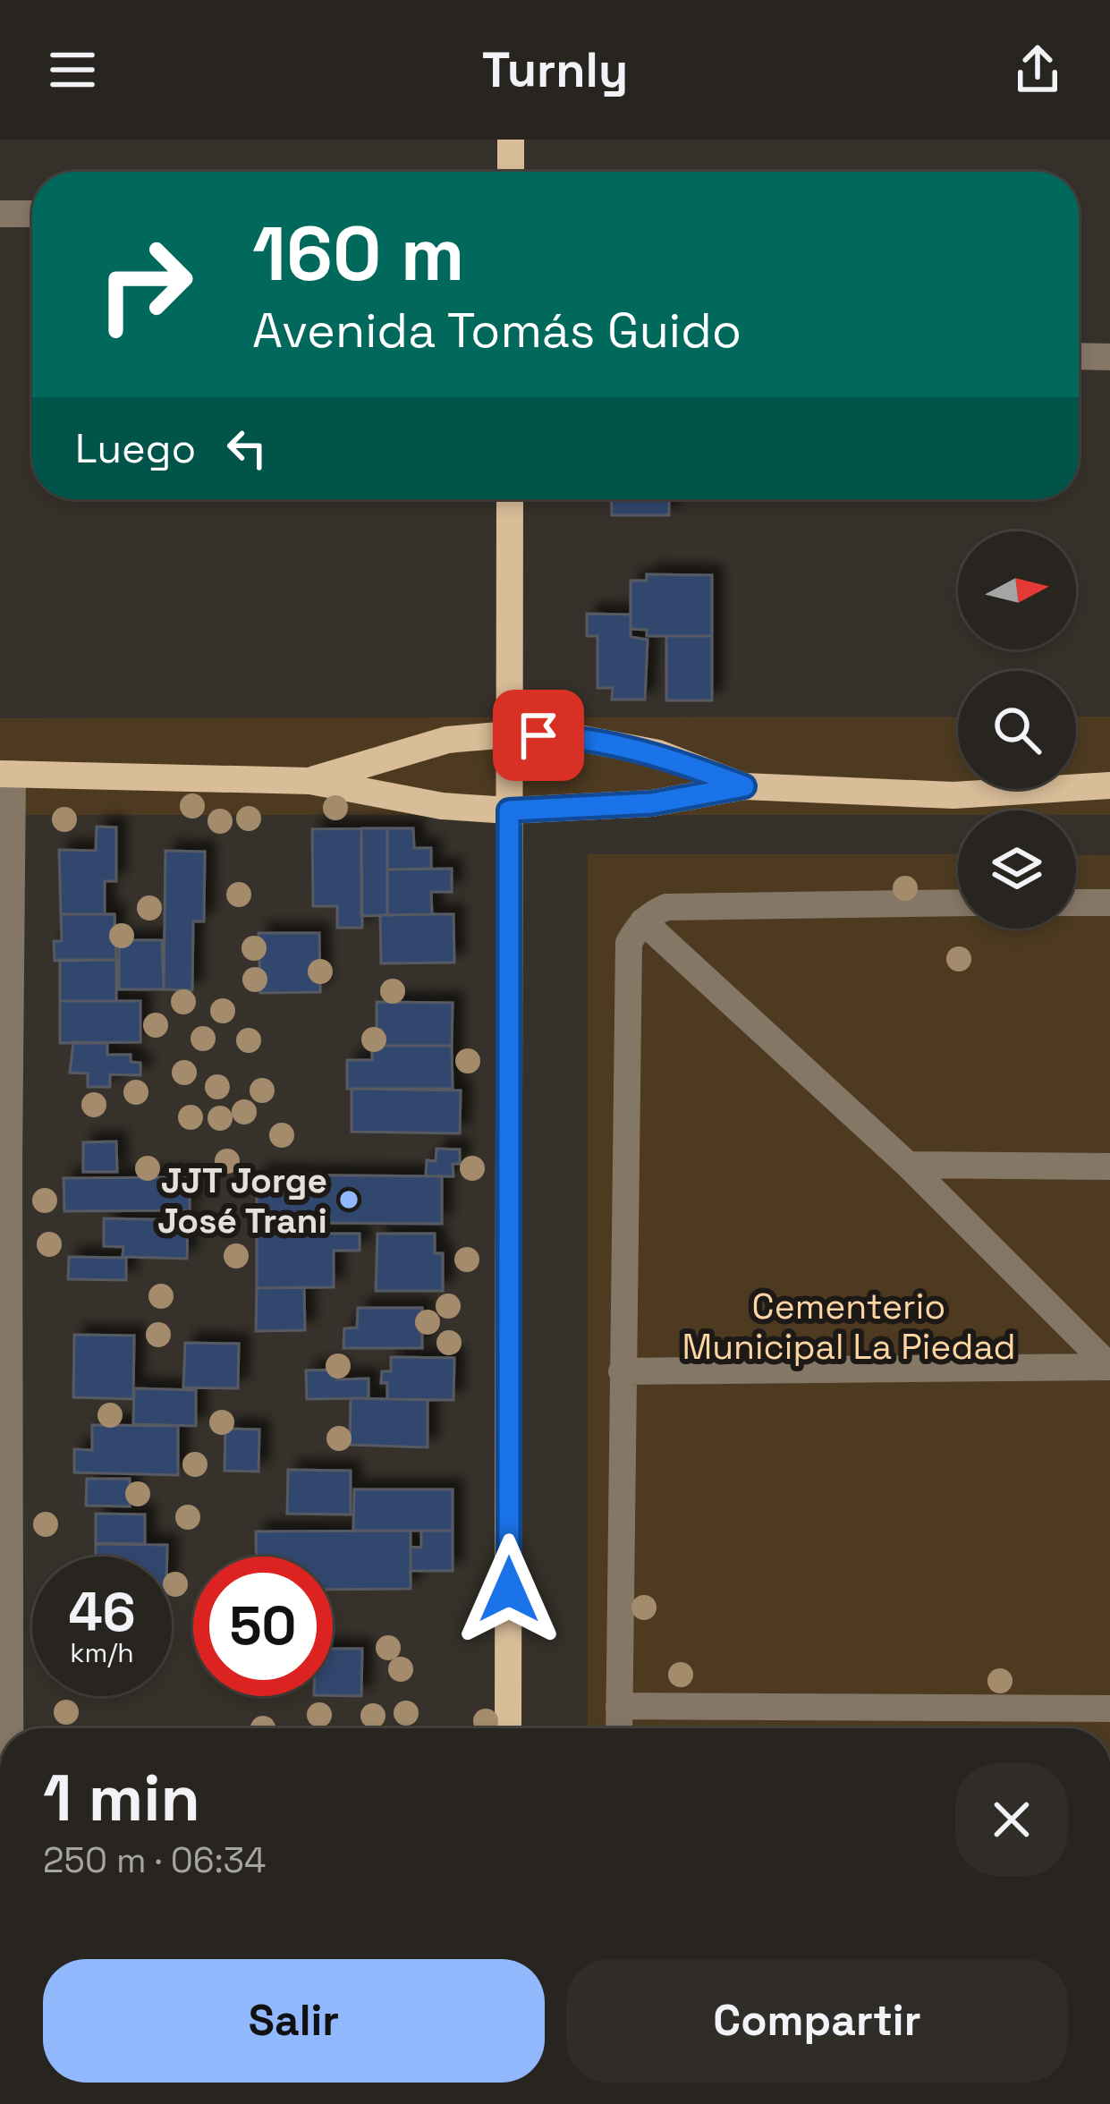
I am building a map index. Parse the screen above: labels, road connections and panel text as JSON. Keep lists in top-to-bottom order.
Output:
{
  "parks": ["Cementerio Municipal La Piedad"],
  "places": ["JJT Jorge José Trani"],
  "north": "right",
  "page": {
    "header": "Turnly",
    "turn": ["160 m", "Avenida Tomás Guido"],
    "then": "Luego",
    "speed": "46 km/h",
    "limit": "50",
    "heading": ["1 min", "250 m · 06:34"],
    "buttons": ["Salir", "Compartir"]
  }
}
